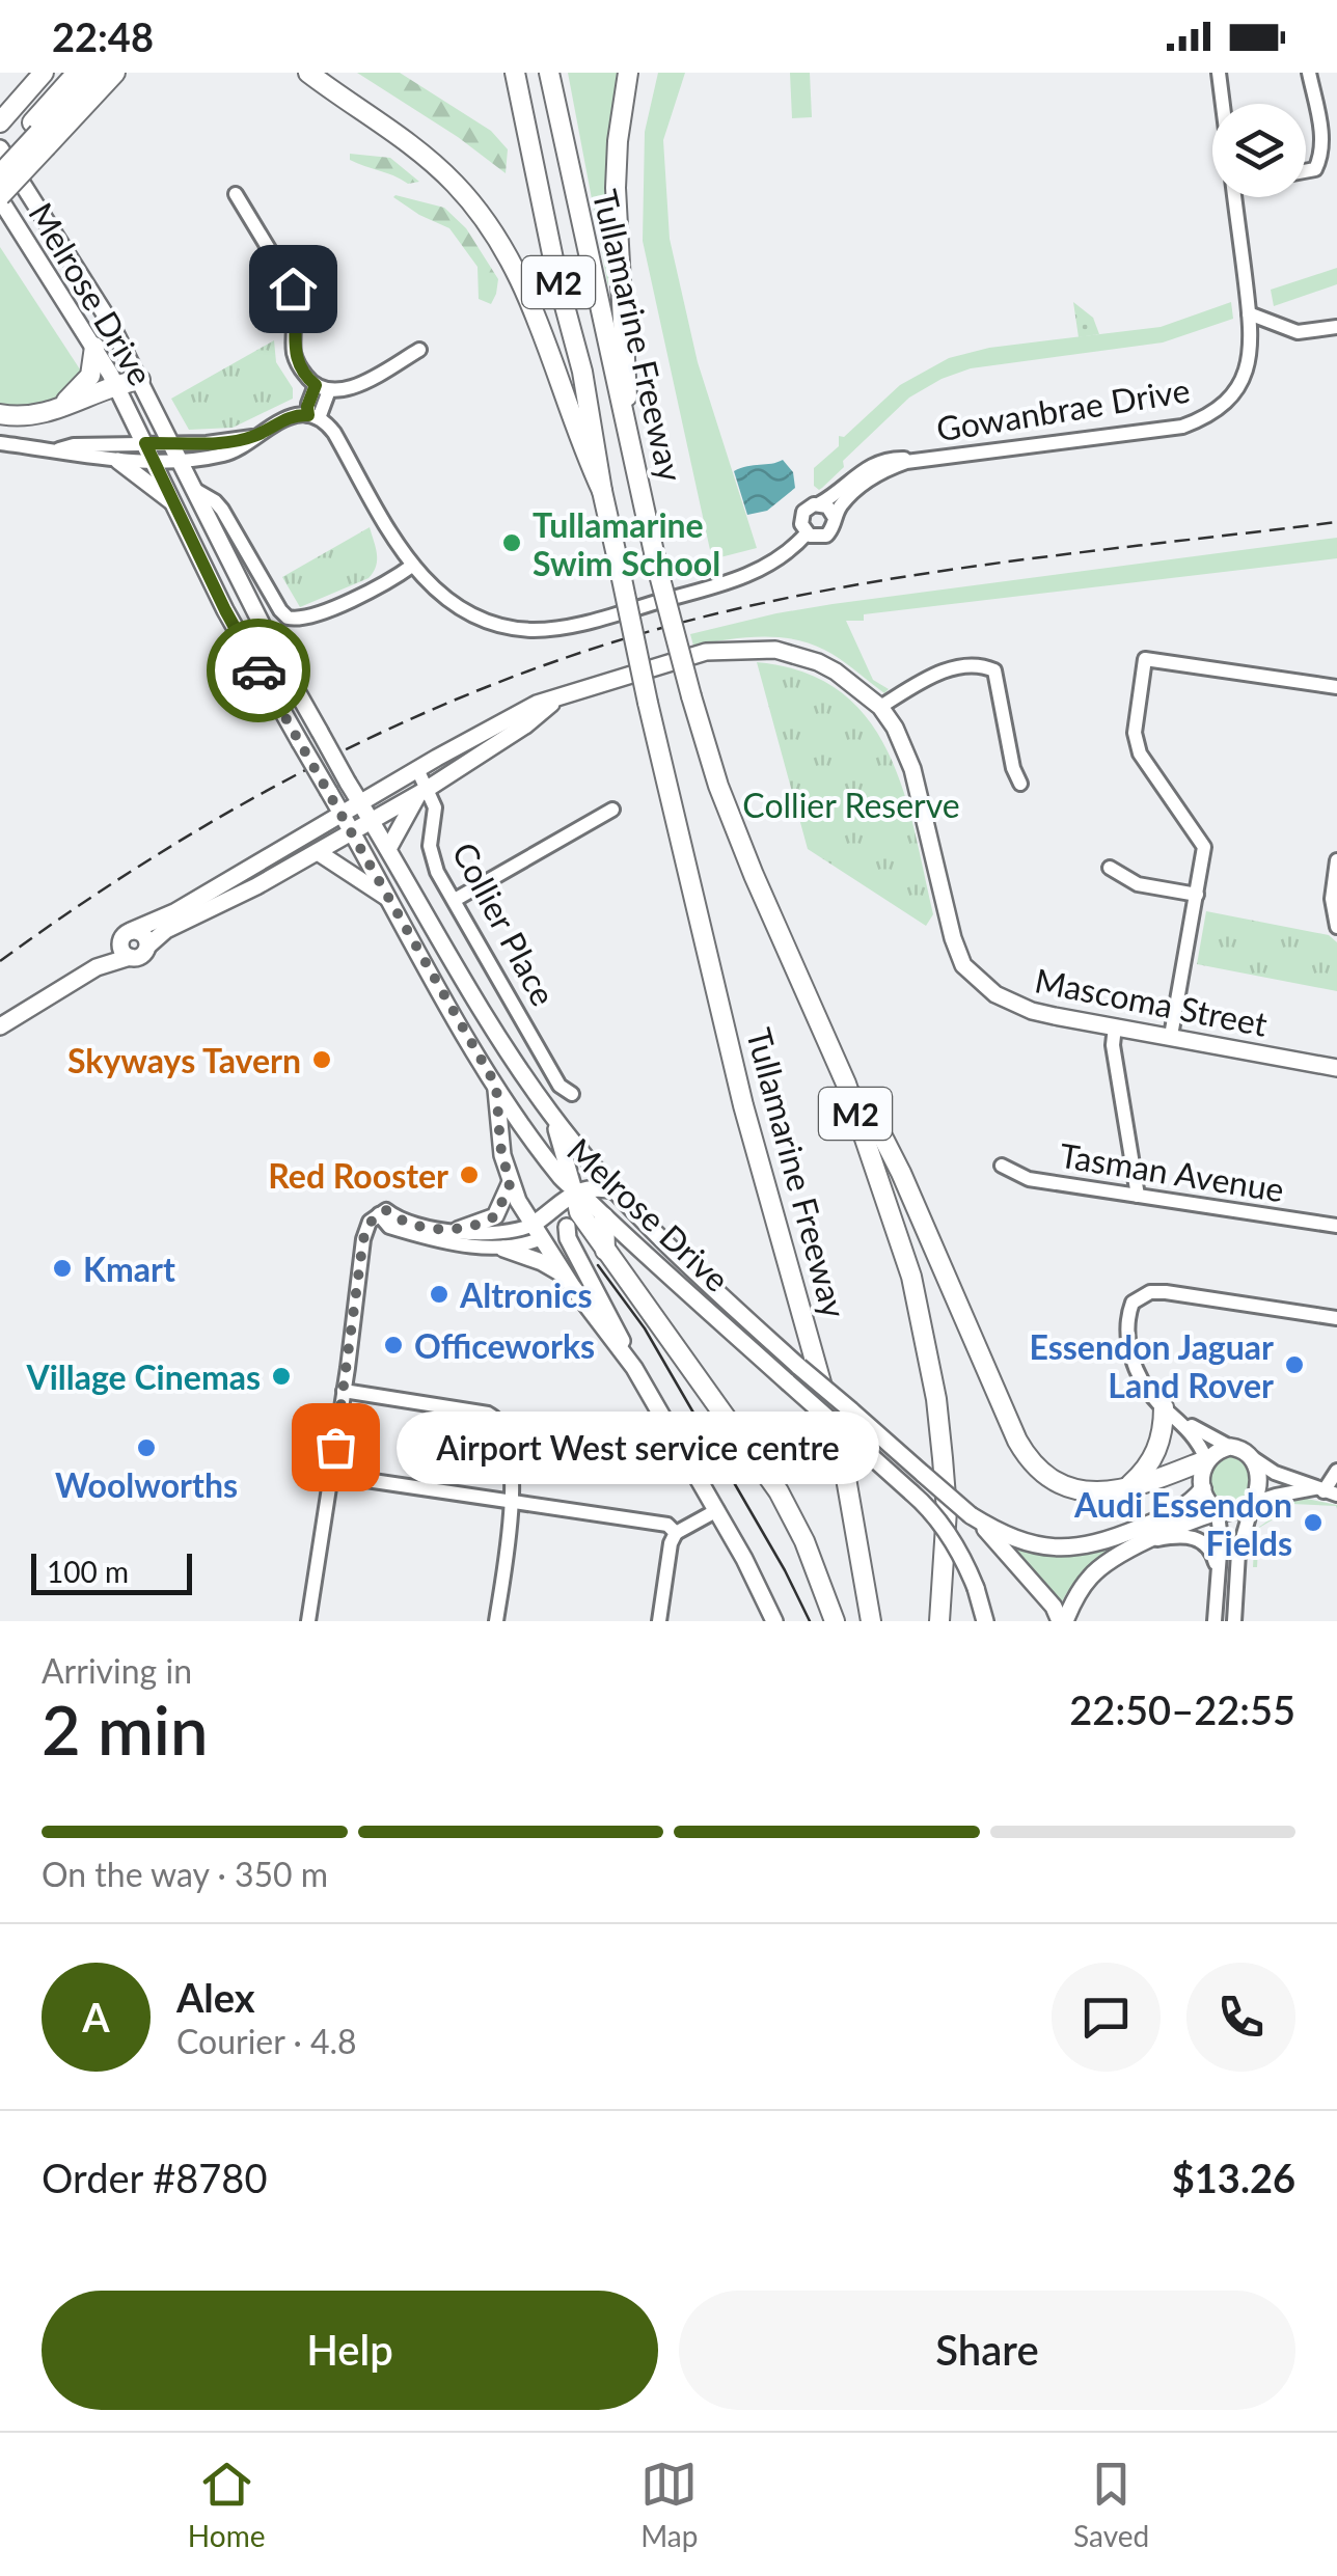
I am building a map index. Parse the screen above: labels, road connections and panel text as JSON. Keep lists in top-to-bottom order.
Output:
{
  "streets": {
    "highway": ["M2", "Tullamarine Freeway"],
    "main road": ["Melrose Drive", "Mascoma Street"],
    "street": ["Gowanbrae Drive", "Collier Place", "Tasman Avenue"]
  },
  "crossings": [
    ["Melrose Drive", "Mascoma Street"],
    ["Collier Place", "Mascoma Street"]
  ],
  "parks": ["Collier Reserve"],
  "places": [
    "Tullamarine Swim School",
    "Skyways Tavern",
    "Red Rooster",
    "Kmart",
    "Altronics",
    "Officeworks",
    "Essendon Jaguar Land Rover",
    "Village Cinemas",
    "Airport West service centre",
    "Woolworths",
    "Audi Essendon Fields"
  ],
  "scale_bar": "100 m",
  "page": {
    "status": "22:48",
    "bubble": "Airport West service centre",
    "scale": "100 m",
    "heading": ["2 min", "Arriving in", "22:50–22:55"],
    "panel": [
      "Alex",
      "Courier · 4.8",
      "Order #8780",
      "$13.26"
    ],
    "bar": "On the way · 350 m",
    "round": "A",
    "buttons": ["Help", "Share"],
    "tabs": ["Home", "Map", "Saved"]
  }
}
